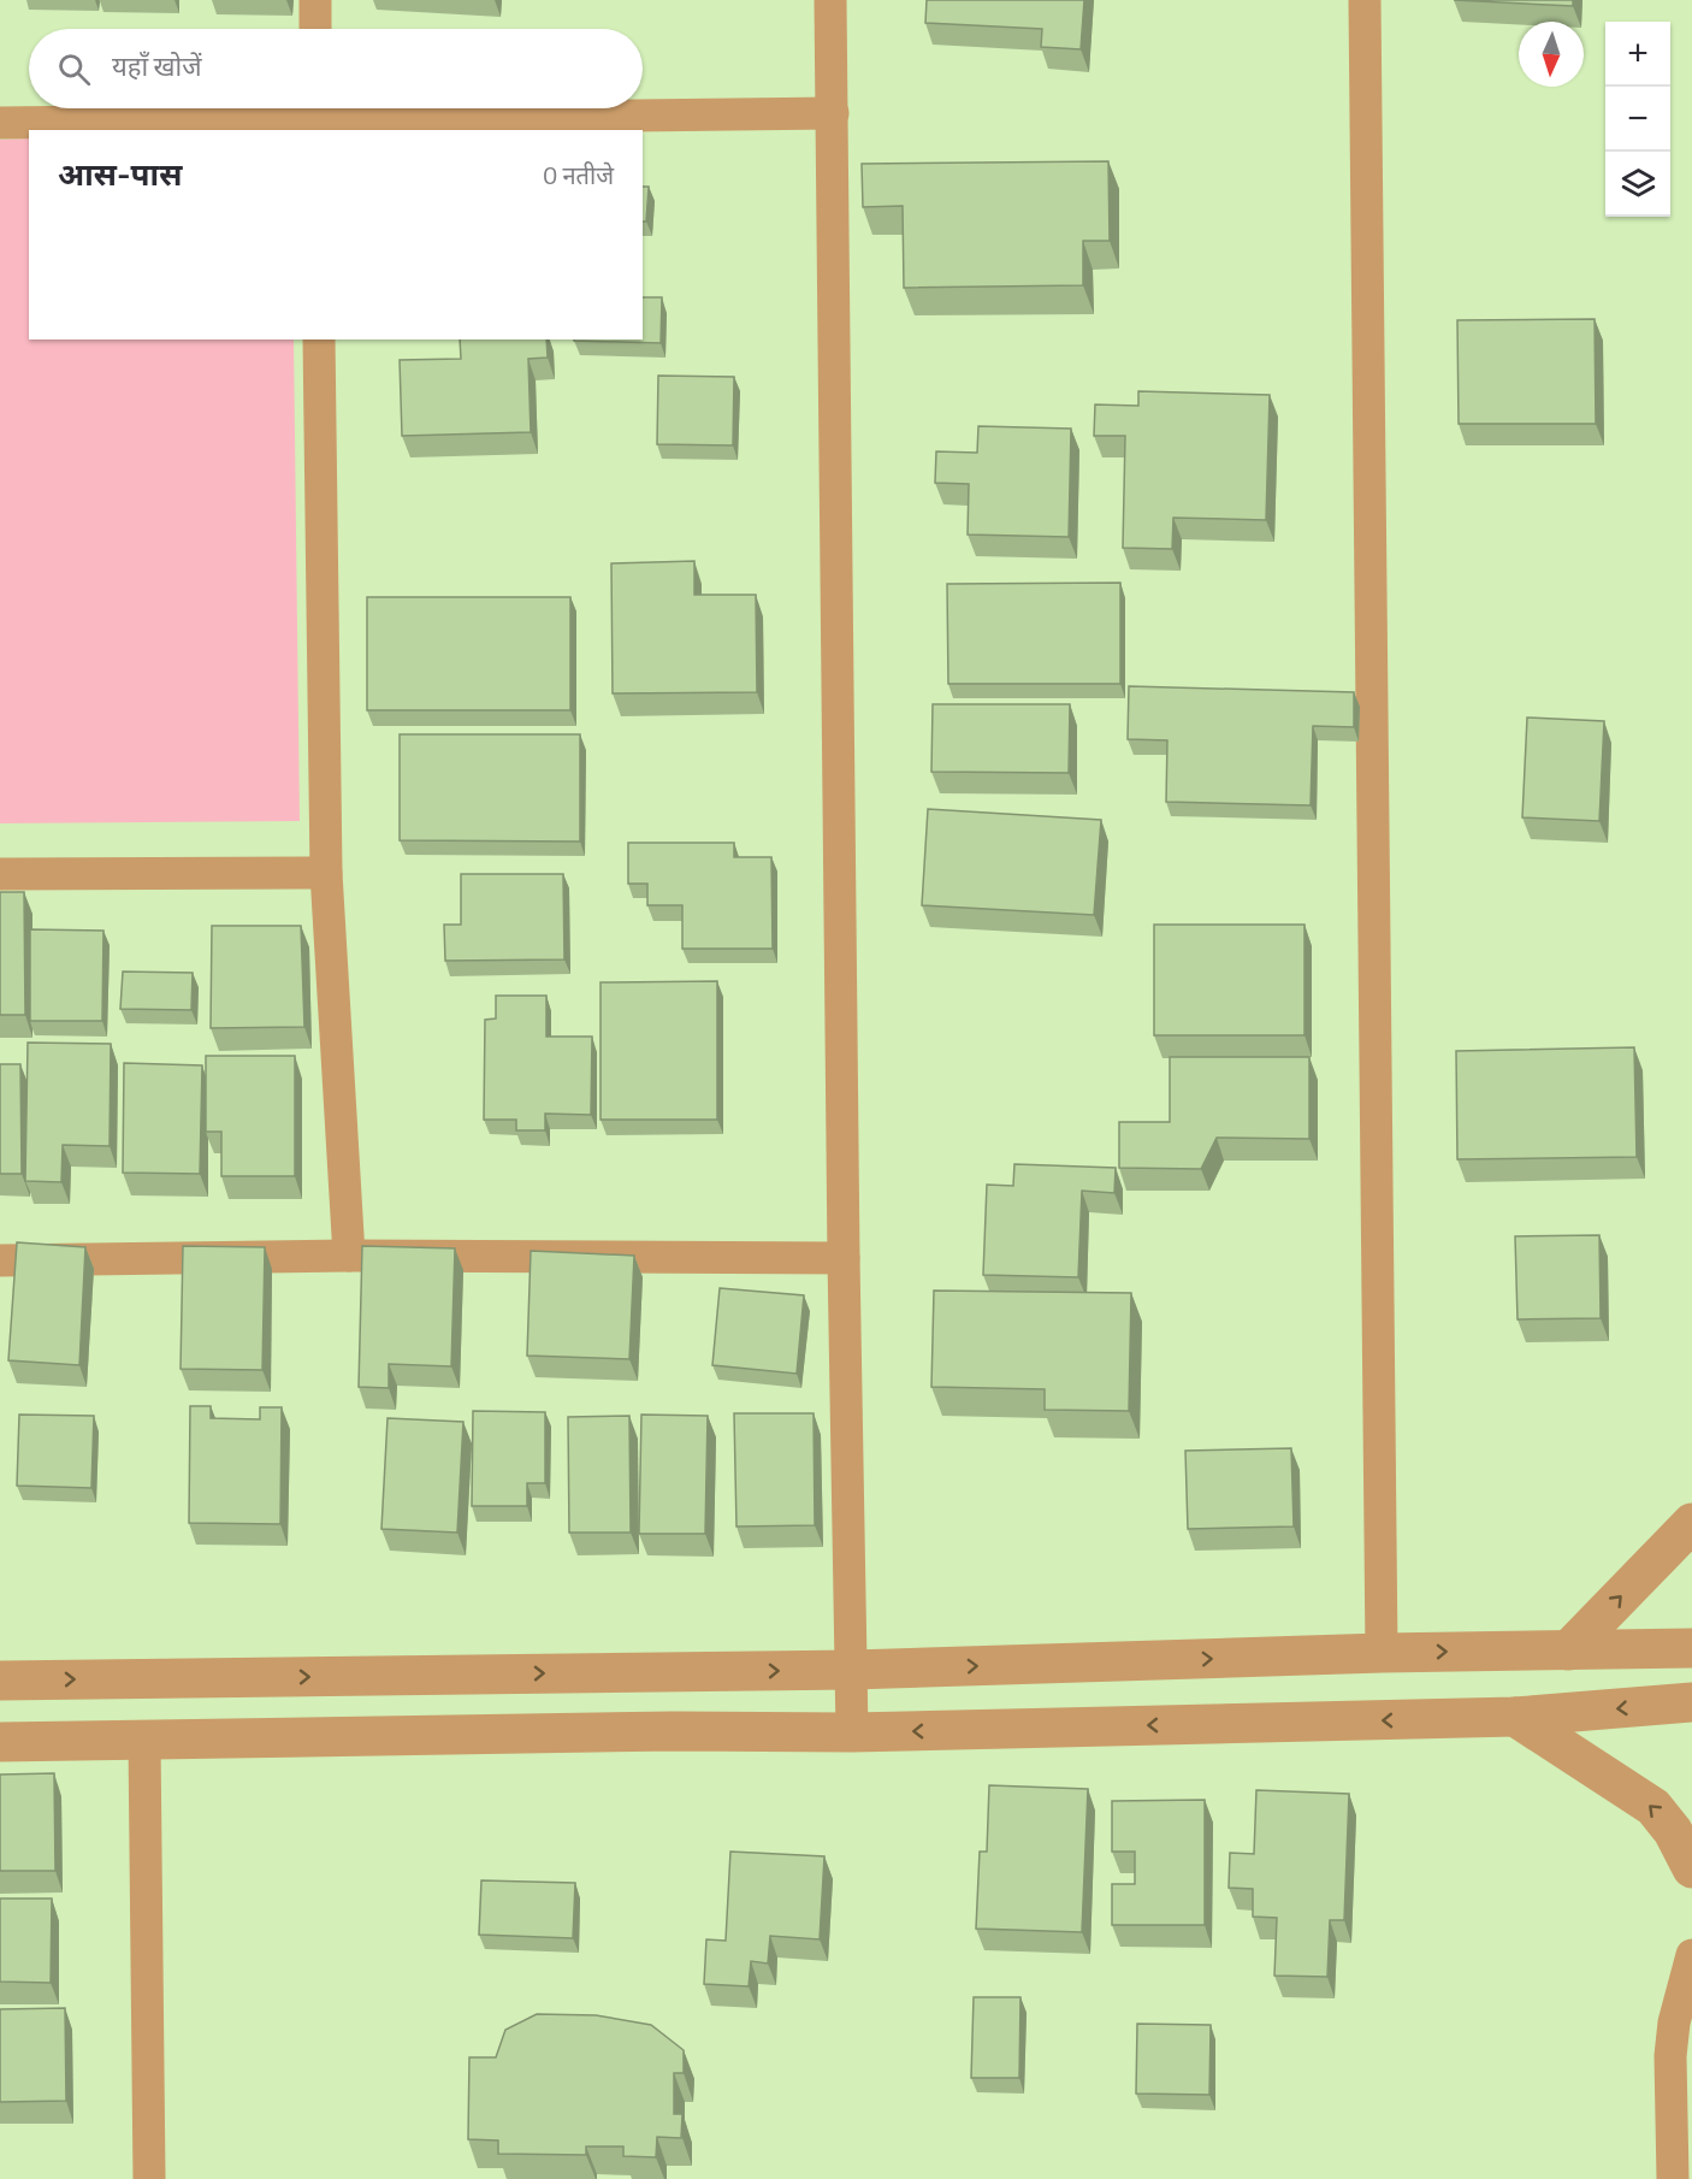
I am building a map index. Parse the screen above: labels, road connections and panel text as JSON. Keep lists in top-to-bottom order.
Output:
{
  "north": "bottom",
  "page": {
    "map_buttons": ["+", "−"],
    "search": "यहाँ खोजें",
    "heading": ["आस-पास", "0 नतीजे"]
  }
}
